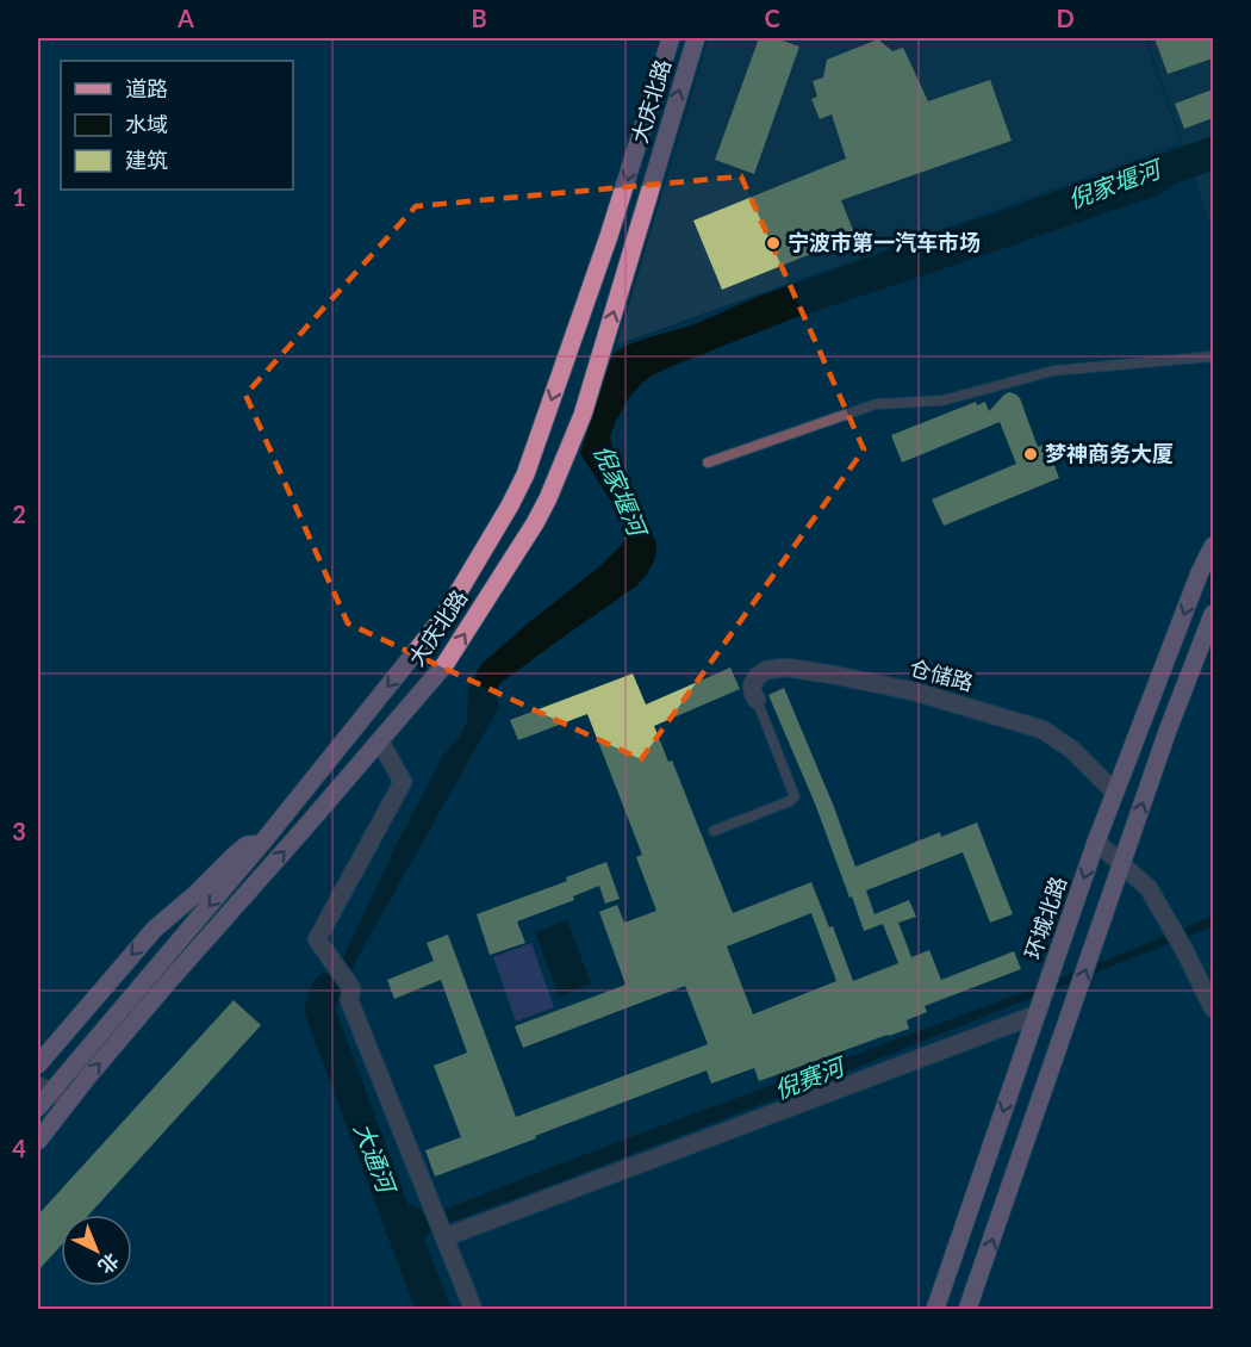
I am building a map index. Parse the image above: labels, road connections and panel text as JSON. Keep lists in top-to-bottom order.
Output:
{
  "streets": {
    "main road": ["大庆北路", "环城北路"],
    "street": ["仓储路"]
  },
  "crossings": [
    ["仓储路", "环城北路"]
  ],
  "water": ["倪家堰河", "倪赛河", "大通河"],
  "places": ["宁波市第一汽车市场", "梦神商务大厦"],
  "legend": ["道路", "水域", "建筑"],
  "north": "bottom right",
  "grid": {
    "columns": [
      "A",
      "B",
      "C",
      "D"
    ],
    "rows": [
      "1",
      "2",
      "3",
      "4"
    ]
  }
}
